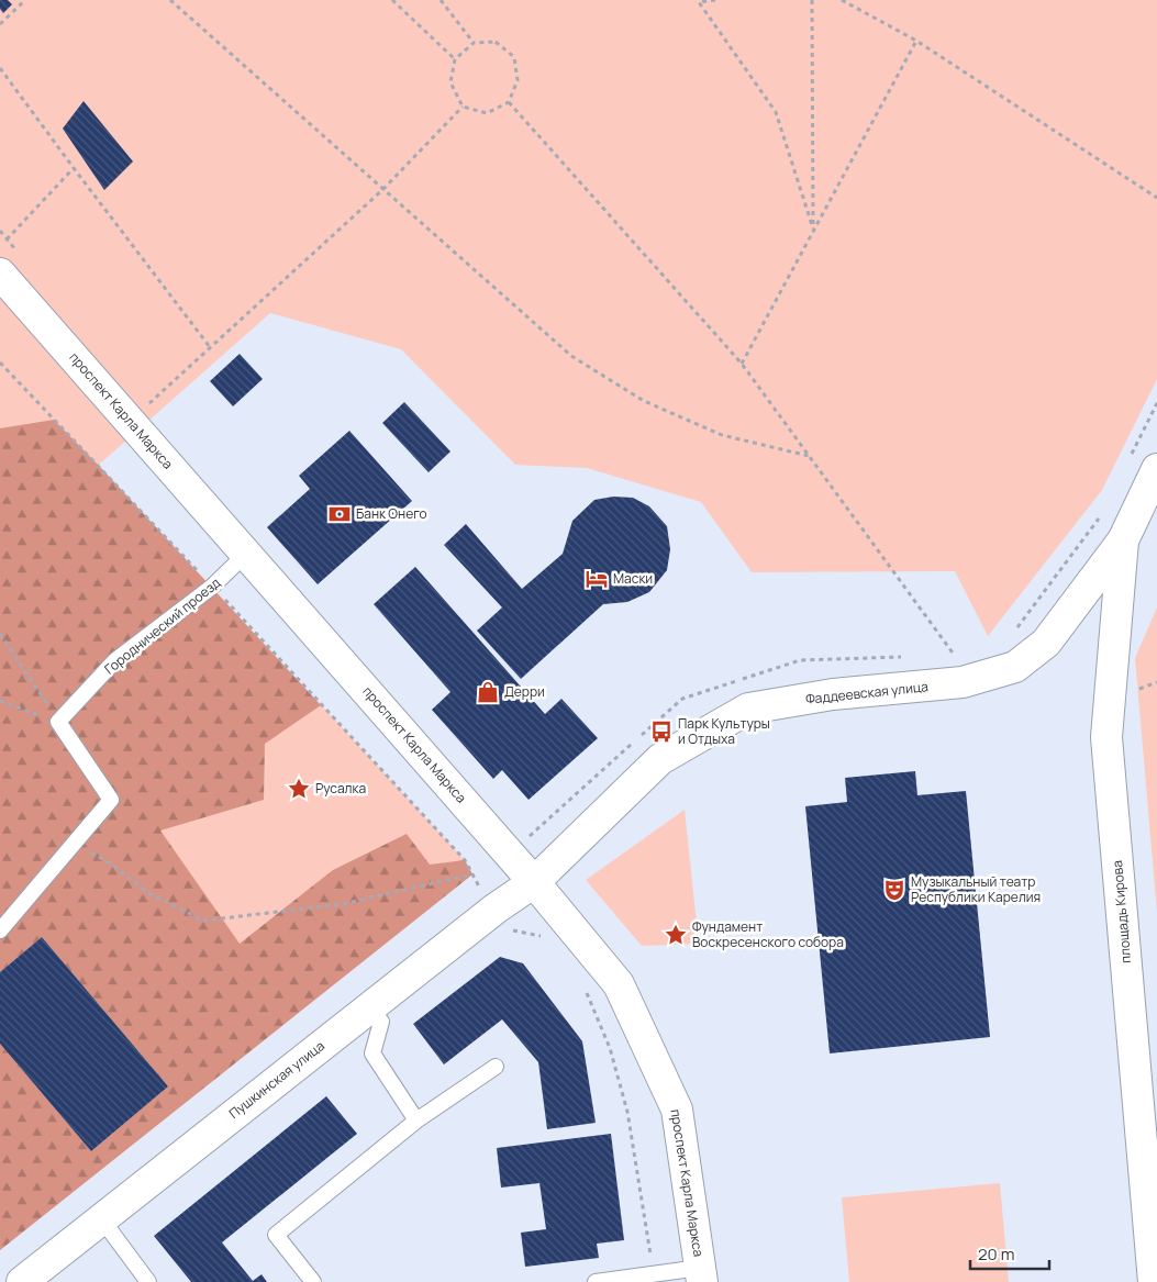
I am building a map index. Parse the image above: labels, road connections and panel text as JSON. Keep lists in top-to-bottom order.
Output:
{
  "streets": {
    "street": [
      "проспект Карла Маркса",
      "Фаддеевская улица",
      "площадь Кирова",
      "Пушкинская улица"
    ],
    "lane": ["Городнический проезд"]
  },
  "crossings": [
    ["проспект Карла Маркса", "Городнический проезд"],
    ["проспект Карла Маркса", "Фаддеевская улица"],
    ["проспект Карла Маркса", "Пушкинская улица"],
    ["Фаддеевская улица", "площадь Кирова"],
    ["Фаддеевская улица", "Пушкинская улица"]
  ],
  "places": {
    "bank": ["Банк Онего"],
    "hotel": ["Маски"],
    "shop": ["Дерри"],
    "bus stop": ["Парк Культуры и Отдыха"],
    "place": ["Русалка", "Фундамент Воскресенского собора"],
    "theatre": ["Музыкальный театр Республики Карелия"]
  },
  "scale_bar": "20 m"
}
